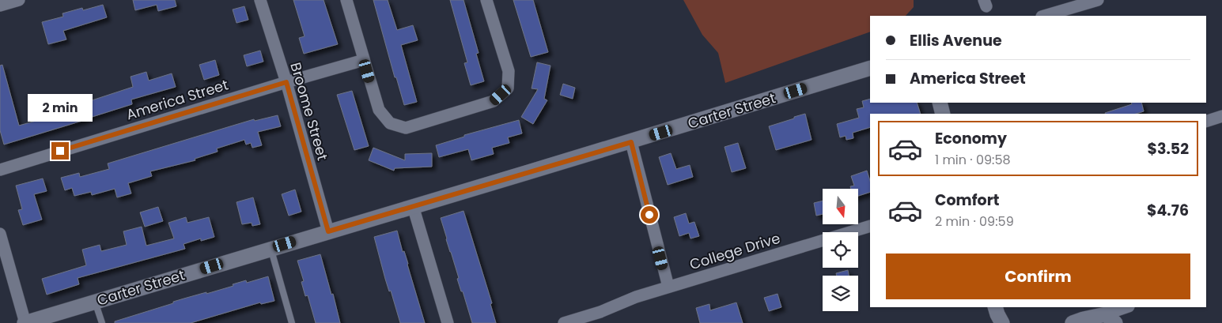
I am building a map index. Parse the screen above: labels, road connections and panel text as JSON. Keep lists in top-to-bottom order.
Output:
{
  "streets": {
    "street": [
      "America Street",
      "Carter Street",
      "Broome Street",
      "College Drive"
    ]
  },
  "crossings": [
    ["America Street", "Broome Street"],
    ["Carter Street", "Broome Street"]
  ],
  "north": "bottom",
  "page": {
    "banner": ["Ellis Avenue", "America Street"],
    "bubble": "2 min",
    "list": [
      {
        "name": "Economy",
        "note": "1 min · 09:58",
        "value": "$3.52"
      },
      {
        "name": "Comfort",
        "note": "2 min · 09:59",
        "value": "$4.76"
      }
    ],
    "buttons": "Confirm"
  }
}
